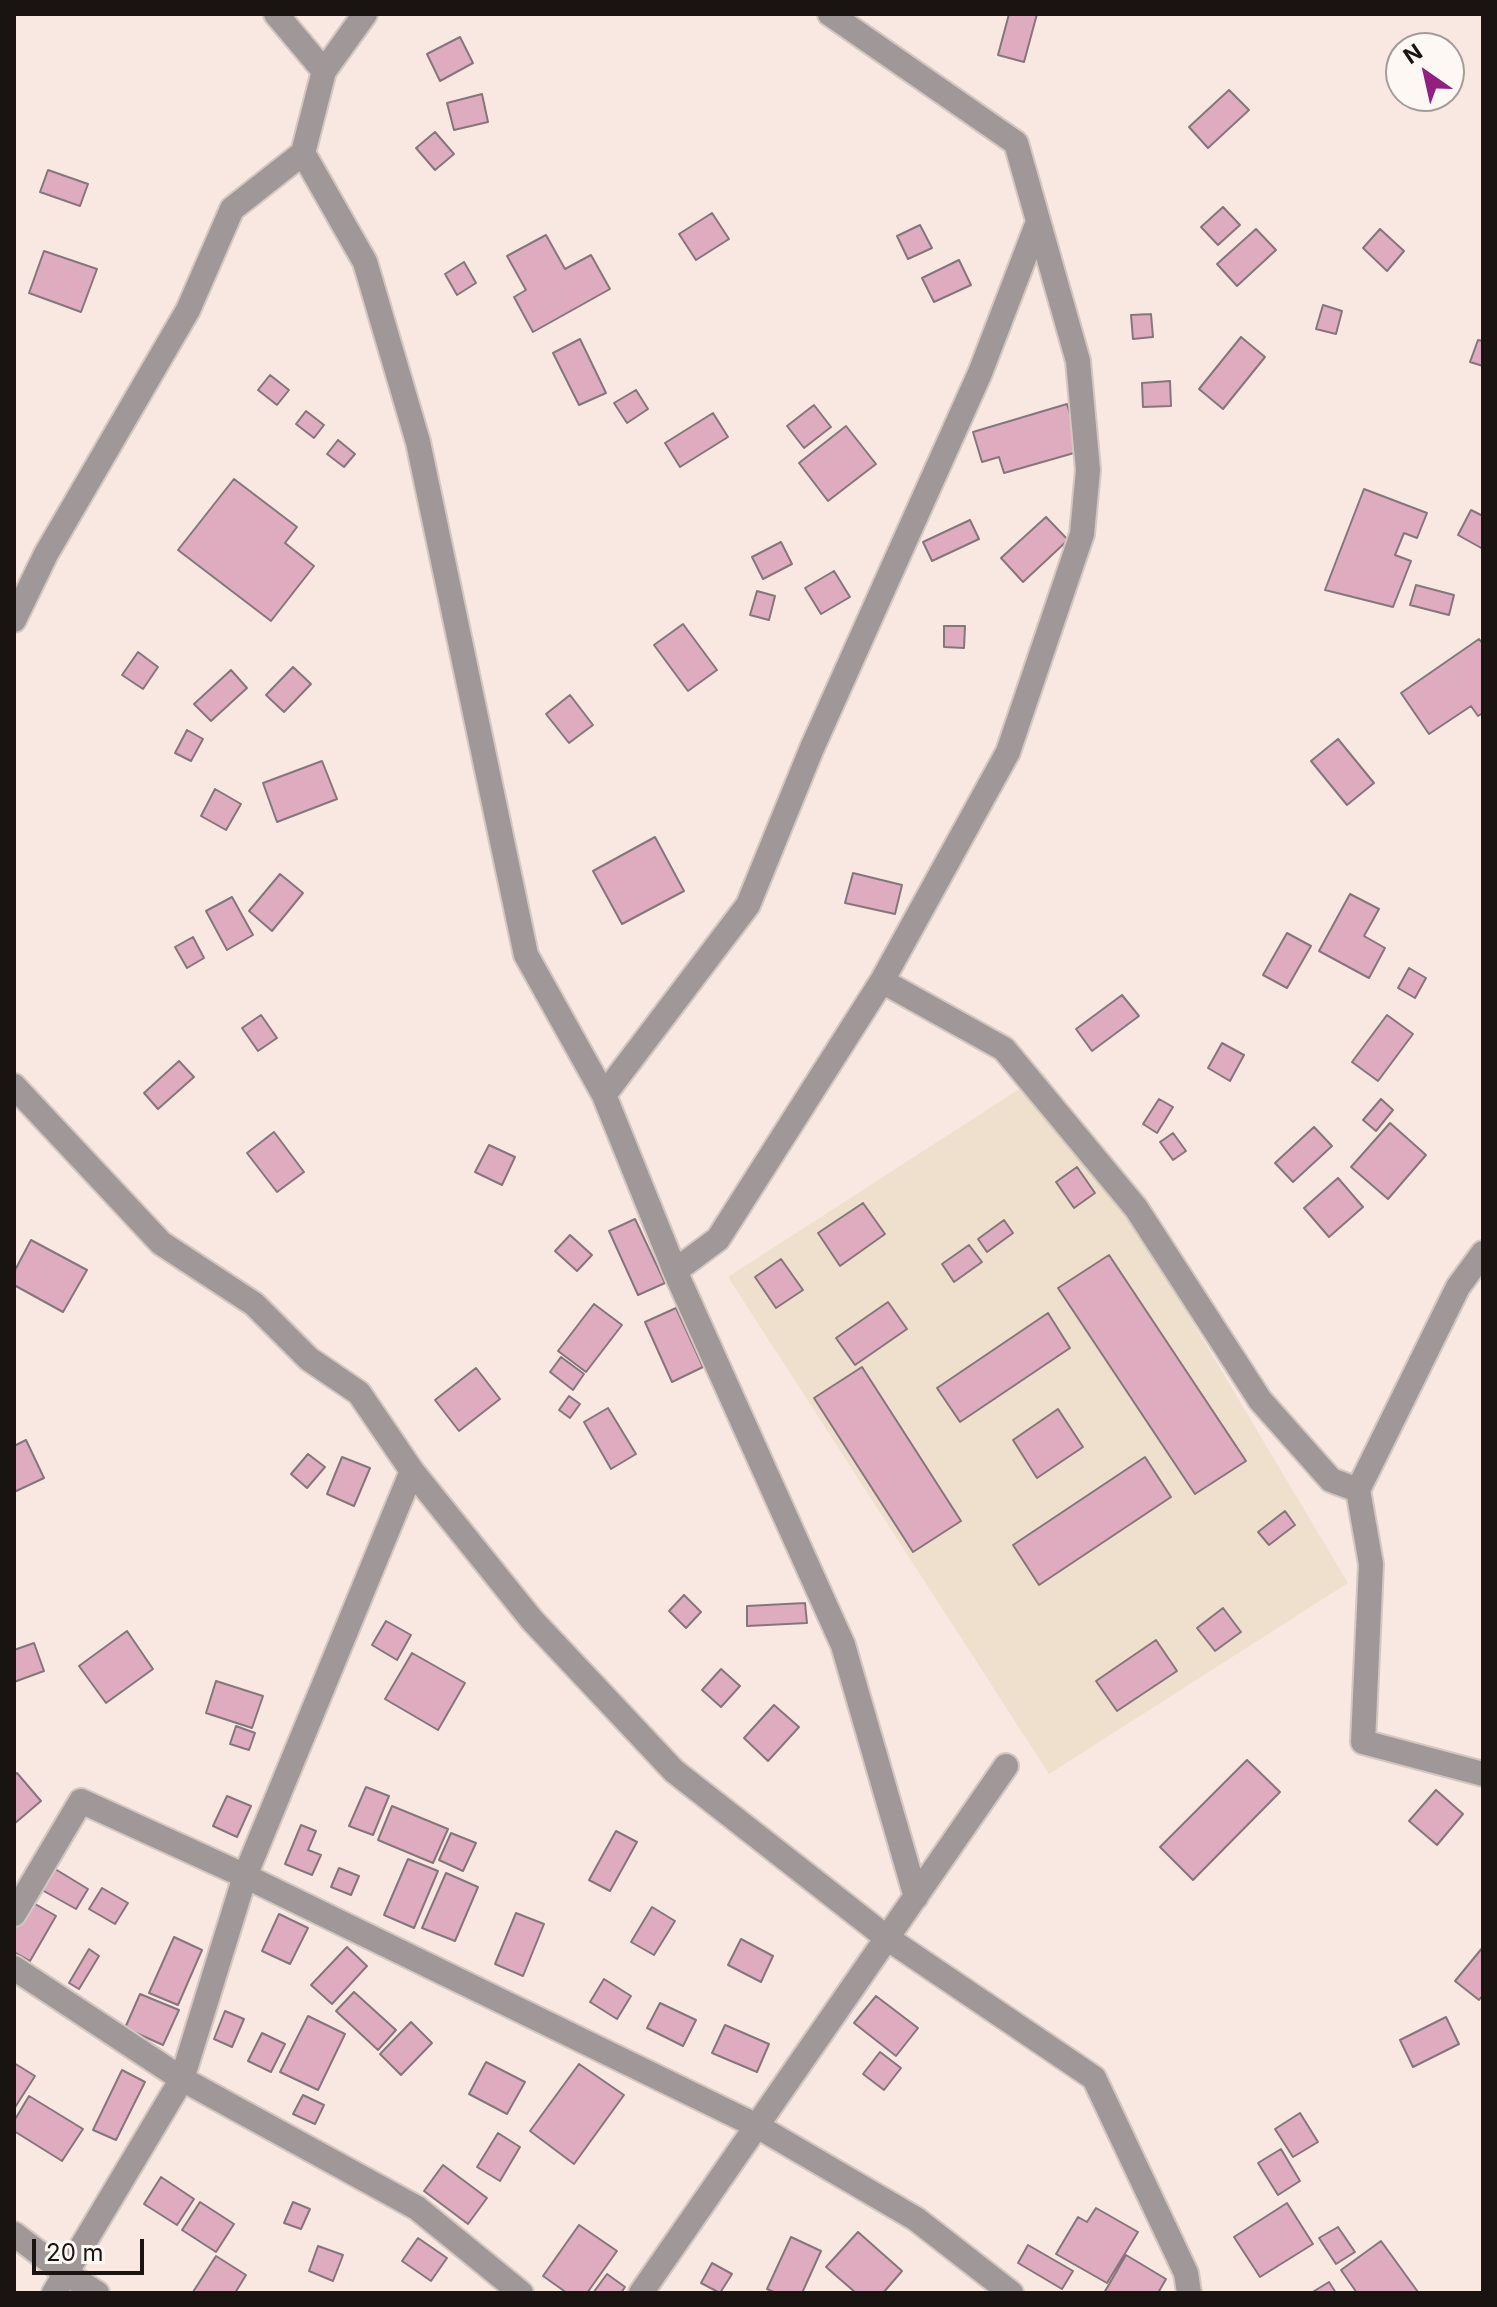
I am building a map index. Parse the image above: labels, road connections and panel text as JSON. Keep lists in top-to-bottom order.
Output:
{
  "scale_bar": "20 m",
  "north": "top left"
}
